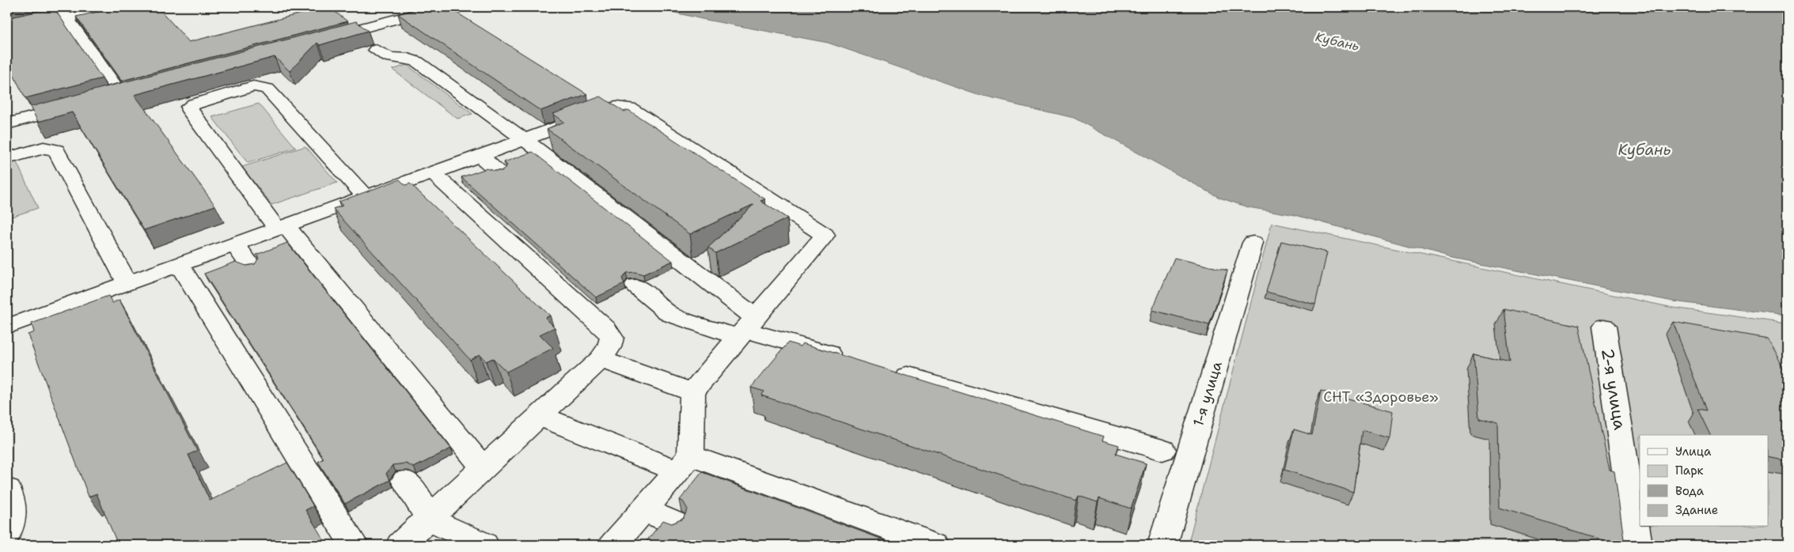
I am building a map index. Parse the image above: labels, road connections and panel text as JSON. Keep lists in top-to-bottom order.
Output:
{
  "streets": {
    "street": ["2-я улица", "1-я улица"]
  },
  "water": ["Кубань"],
  "parks": ["СНТ «Здоровье»"],
  "legend": [
    "Улица",
    "Парк",
    "Вода",
    "Здание"
  ]
}
